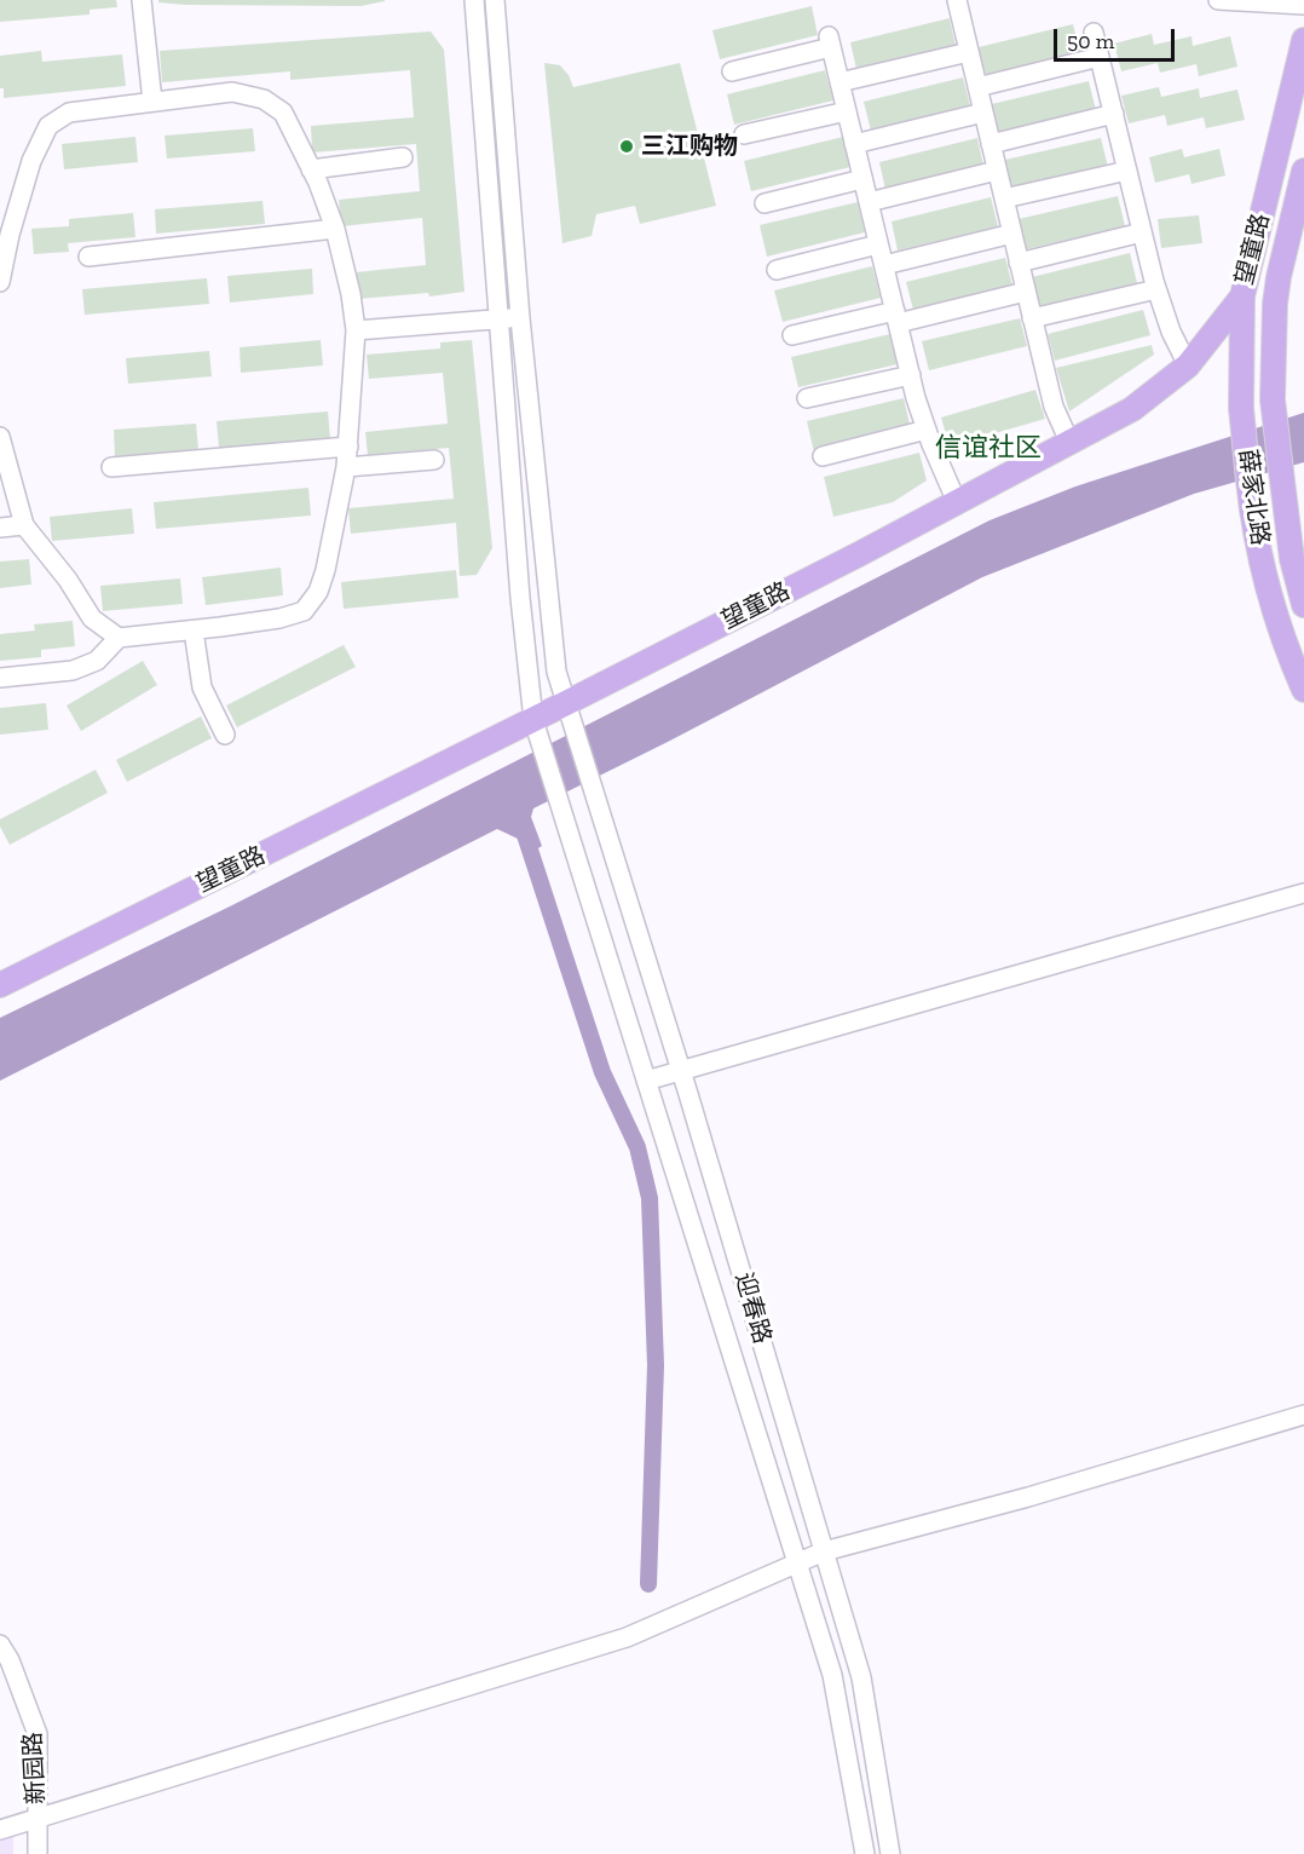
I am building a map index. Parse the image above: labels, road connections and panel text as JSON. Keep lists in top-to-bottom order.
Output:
{
  "streets": {
    "main road": ["望童路", "薛家北路"],
    "street": ["迎春路", "新园路"]
  },
  "crossings": [
    ["望童路", "薛家北路"],
    ["望童路", "迎春路"]
  ],
  "districts": ["信谊社区"],
  "places": ["三江购物"],
  "scale_bar": "50 m"
}
